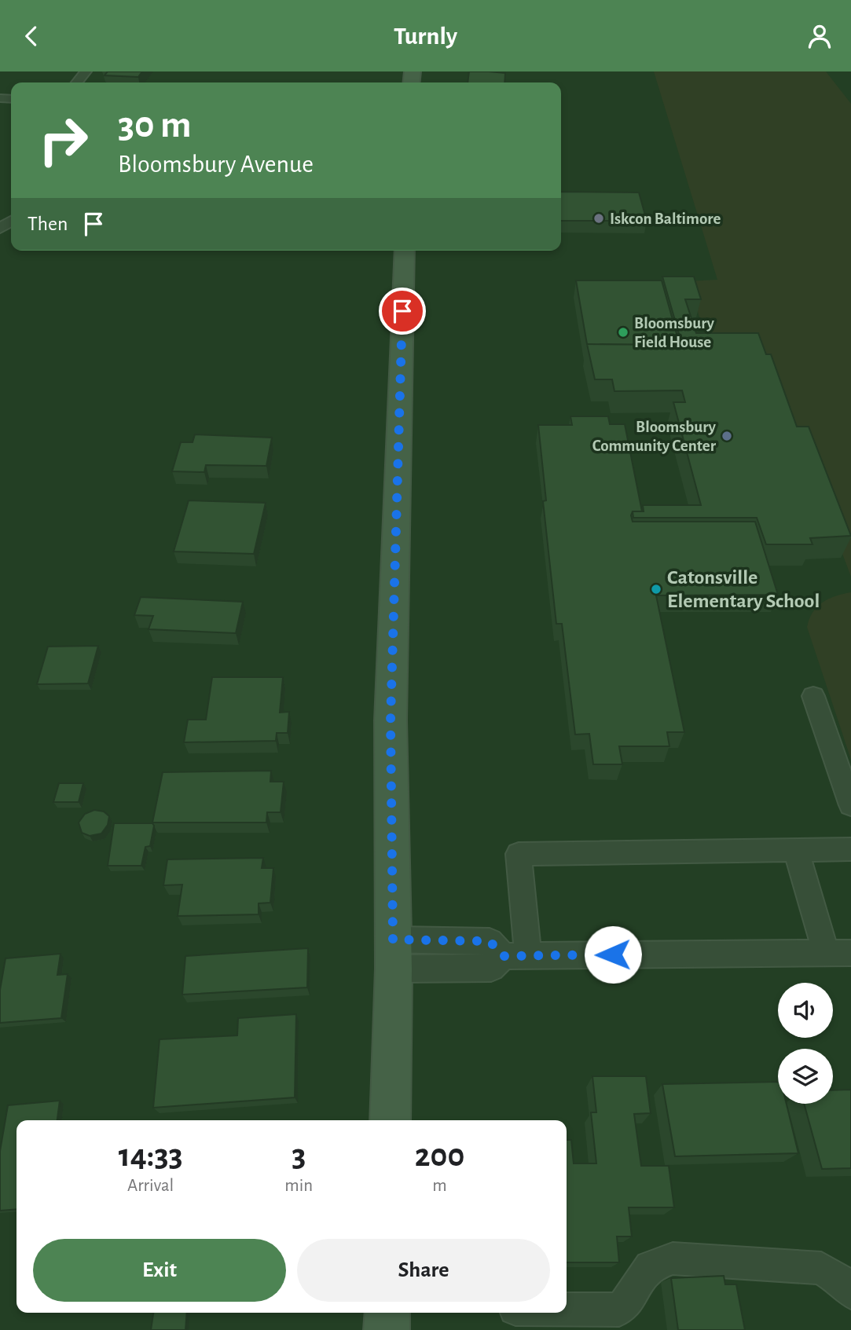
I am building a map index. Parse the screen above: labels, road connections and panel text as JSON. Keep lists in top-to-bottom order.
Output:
{
  "places": [
    "Iskcon Baltimore",
    "Bloomsbury Field House",
    "Bloomsbury Community Center",
    "Catonsville Elementary School"
  ],
  "page": {
    "header": "Turnly",
    "turn": ["30 m", "Bloomsbury Avenue"],
    "then": "Then",
    "eta": [
      "14:33",
      "Arrival",
      "3",
      "min",
      "200",
      "m"
    ],
    "buttons": ["Exit", "Share"]
  }
}
